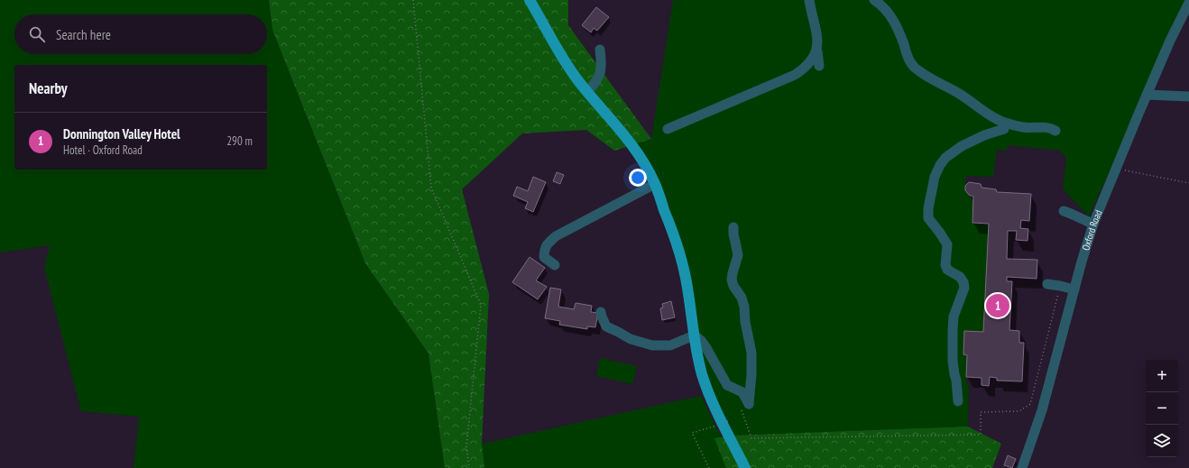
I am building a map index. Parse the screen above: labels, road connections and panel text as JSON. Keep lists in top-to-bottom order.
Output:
{
  "streets": {
    "street": ["Oxford Road"]
  },
  "page": {
    "search": "Search here",
    "heading": "Nearby",
    "list": [
      {
        "mark": "1",
        "name": "Donnington Valley Hotel",
        "note": "Hotel · Oxford Road",
        "value": "290 m"
      }
    ],
    "pins": "1",
    "map_buttons": ["+", "−"]
  }
}
